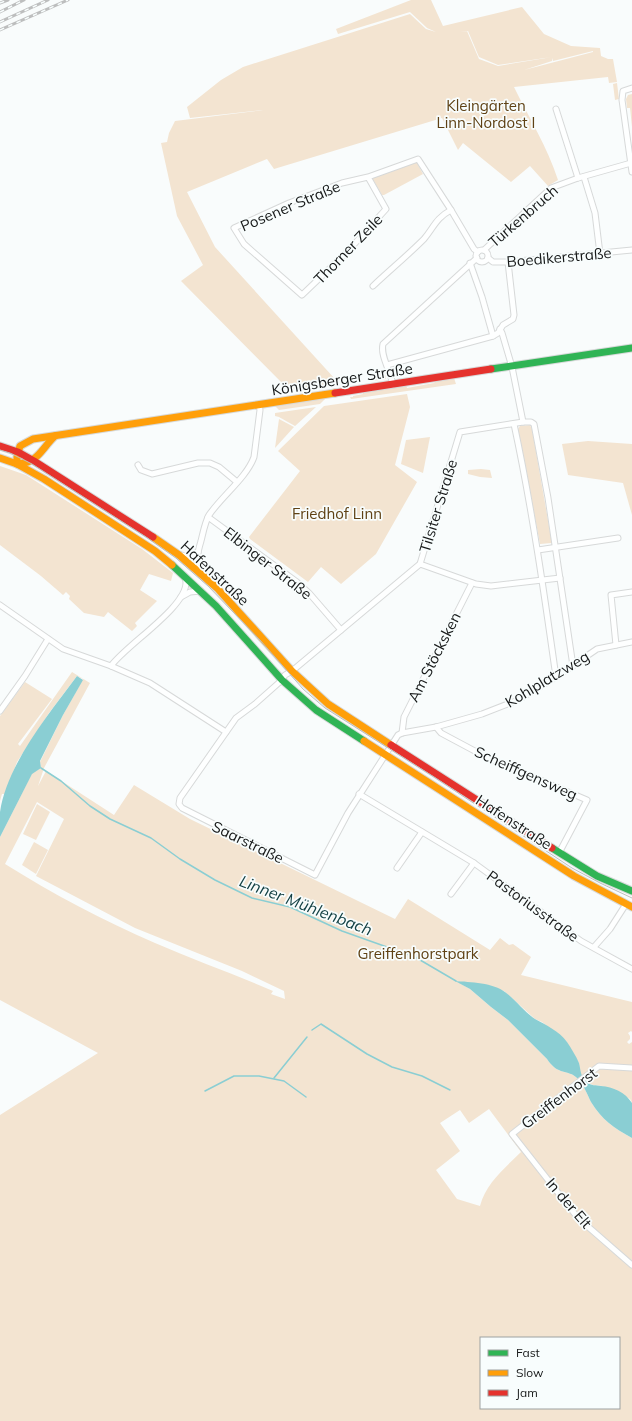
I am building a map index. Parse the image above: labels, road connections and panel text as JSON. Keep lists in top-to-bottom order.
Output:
{
  "streets": {
    "main road": ["Königsberger Straße", "Hafenstraße"],
    "street": [
      "Posener Straße",
      "Türkenbruch",
      "Thorner Zeile",
      "Boedikerstraße",
      "Tilsiter Straße",
      "Elbinger Straße",
      "Am Stöcksken",
      "Kohlplatzweg",
      "Scheiffgensweg",
      "Saarstraße",
      "Pastoriusstraße",
      "Greiffenhorst",
      "In der Elt"
    ]
  },
  "crossings": [
    ["Posener Straße", "Thorner Zeile"],
    ["Türkenbruch", "Boedikerstraße"],
    ["Türkenbruch", "Königsberger Straße"],
    ["Königsberger Straße", "Hafenstraße"],
    ["Tilsiter Straße", "Elbinger Straße"],
    ["Tilsiter Straße", "Hafenstraße"],
    ["Tilsiter Straße", "Saarstraße"],
    ["Hafenstraße", "Scheiffgensweg"],
    ["Hafenstraße", "Pastoriusstraße"],
    ["Am Stöcksken", "Kohlplatzweg"],
    ["Kohlplatzweg", "Scheiffgensweg"],
    ["Saarstraße", "Pastoriusstraße"],
    ["Greiffenhorst", "In der Elt"]
  ],
  "water": ["Linner Mühlenbach"],
  "parks": ["Kleingärten Linn-Nordost I", "Friedhof Linn", "Greiffenhorstpark"],
  "legend": ["Fast", "Slow", "Jam"]
}
